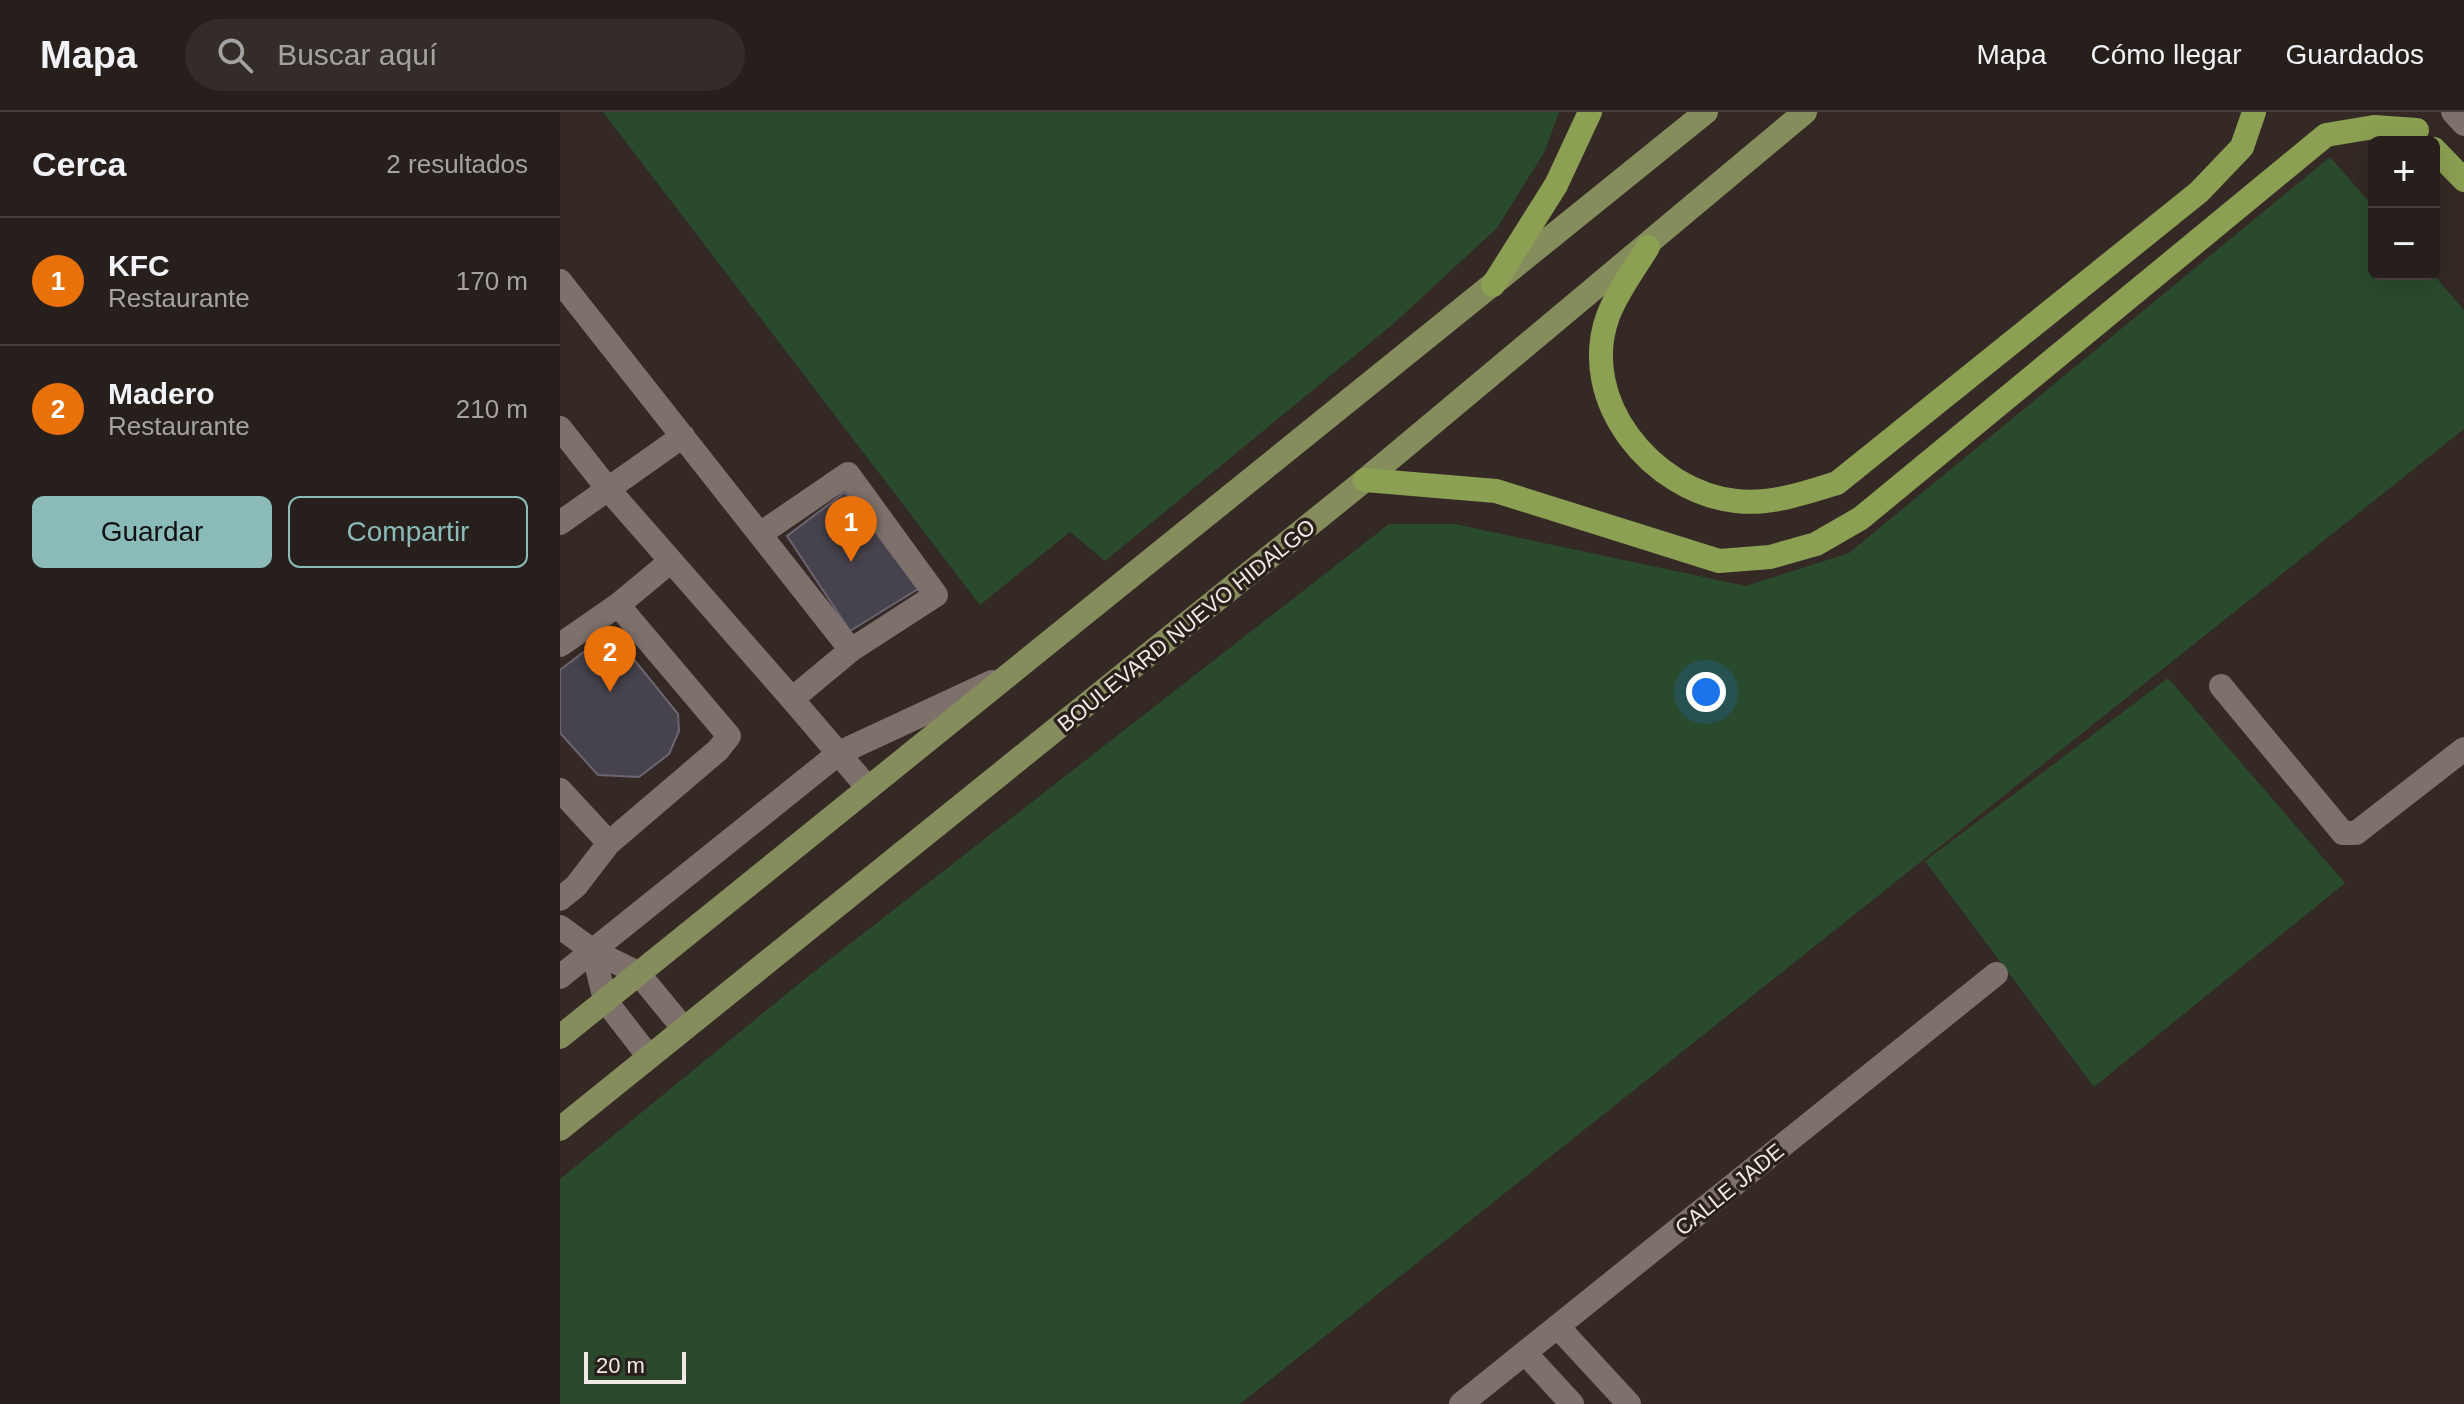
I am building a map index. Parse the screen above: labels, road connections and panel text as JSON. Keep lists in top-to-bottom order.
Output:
{
  "streets": {
    "main road": ["BOULEVARD NUEVO HIDALGO"],
    "street": ["CALLE JADE"]
  },
  "scale_bar": "20 m",
  "page": {
    "header": "Mapa",
    "search": "Buscar aquí",
    "nav": ["Mapa", "Cómo llegar", "Guardados"],
    "heading": ["Cerca", "2 resultados"],
    "map_buttons": ["+", "−"],
    "list": [
      {
        "mark": "1",
        "name": "KFC",
        "note": "Restaurante",
        "value": "170 m"
      },
      {
        "mark": "2",
        "name": "Madero",
        "note": "Restaurante",
        "value": "210 m"
      }
    ],
    "buttons": ["Guardar", "Compartir"],
    "pins": ["1", "2"],
    "scale": "20 m"
  }
}
